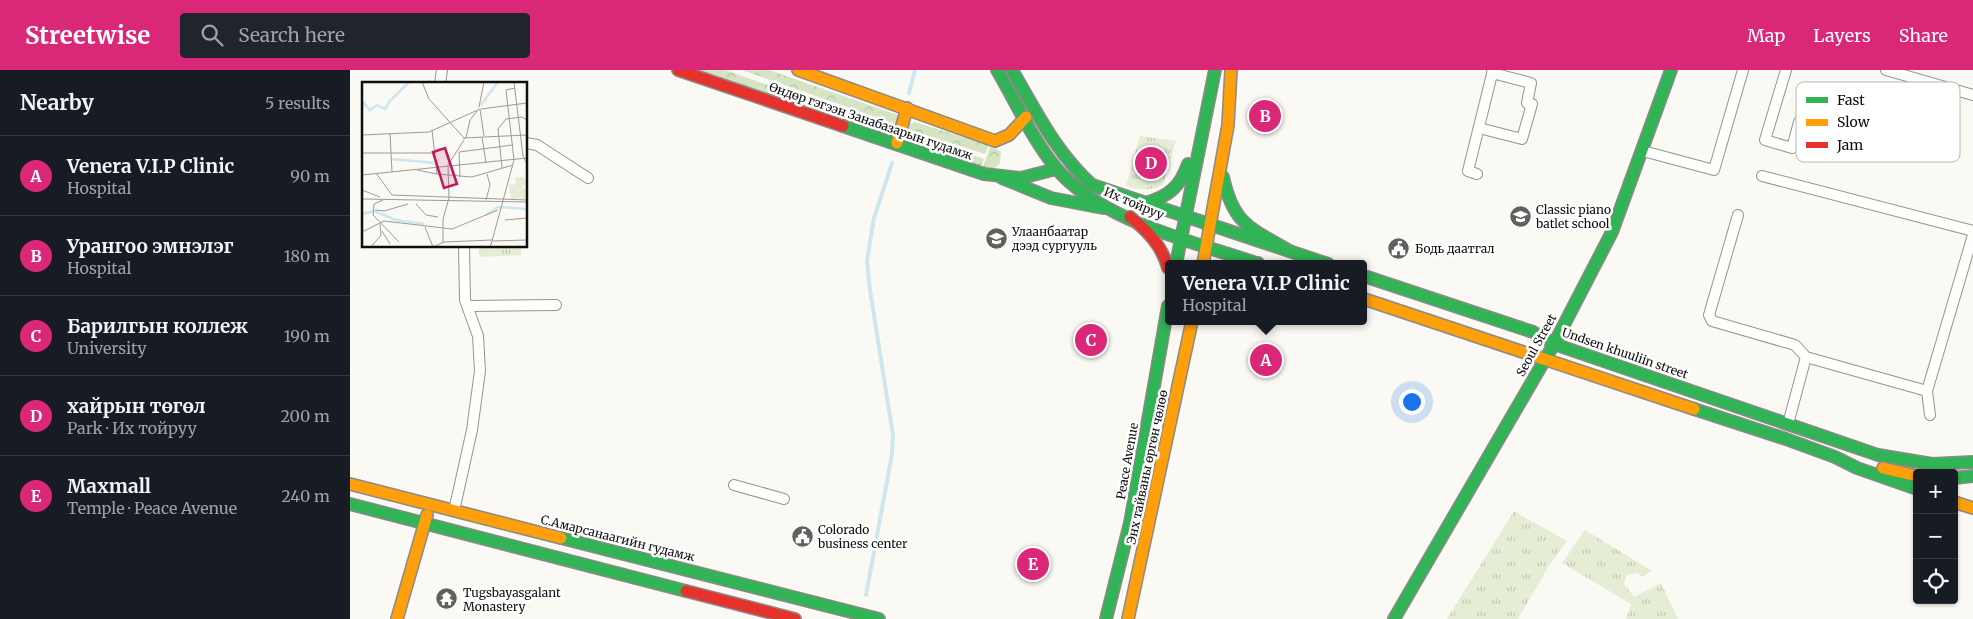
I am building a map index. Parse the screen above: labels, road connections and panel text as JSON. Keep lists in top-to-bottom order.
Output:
{
  "streets": {
    "main road": [
      "Өндөр гэгээн Занабазарын гудамж",
      "Их тойруу",
      "Seoul Street",
      "Undsen khuuliin street",
      "Peace Avenue",
      "Энх тайваны өргөн чөлөө",
      "С.Амарсанаагийн гудамж"
    ]
  },
  "crossings": [
    ["Өндөр гэгээн Занабазарын гудамж", "Их тойруу"],
    ["Seoul Street", "Undsen khuuliin street"]
  ],
  "places": {
    "school or university": ["Classic piano batlet school", "Улаанбаатар дээд сургууль"],
    "public building": ["Бодь даатгал", "Colorado business center"],
    "temple": ["Tugsbayasgalant Monastery"]
  },
  "legend": ["Fast", "Slow", "Jam"],
  "page": {
    "header": "Streetwise",
    "search": "Search here",
    "nav": ["Map", "Layers", "Share"],
    "heading": ["Nearby", "5 results"],
    "pins": [
      "B",
      "D",
      "C",
      "A",
      "E"
    ],
    "list": [
      {
        "mark": "A",
        "name": "Venera V.I.P Clinic",
        "note": "Hospital",
        "value": "90 m"
      },
      {
        "mark": "B",
        "name": "Урангоо эмнэлэг",
        "note": "Hospital",
        "value": "180 m"
      },
      {
        "mark": "C",
        "name": "Барилгын коллеж",
        "note": "University",
        "value": "190 m"
      },
      {
        "mark": "D",
        "name": "хайрын төгөл",
        "note": "Park · Их тойруу",
        "value": "200 m"
      },
      {
        "mark": "E",
        "name": "Maxmall",
        "note": "Temple · Peace Avenue",
        "value": "240 m"
      }
    ],
    "popup": ["Venera V.I.P Clinic", "Hospital"],
    "map_buttons": ["+", "−"]
  }
}
